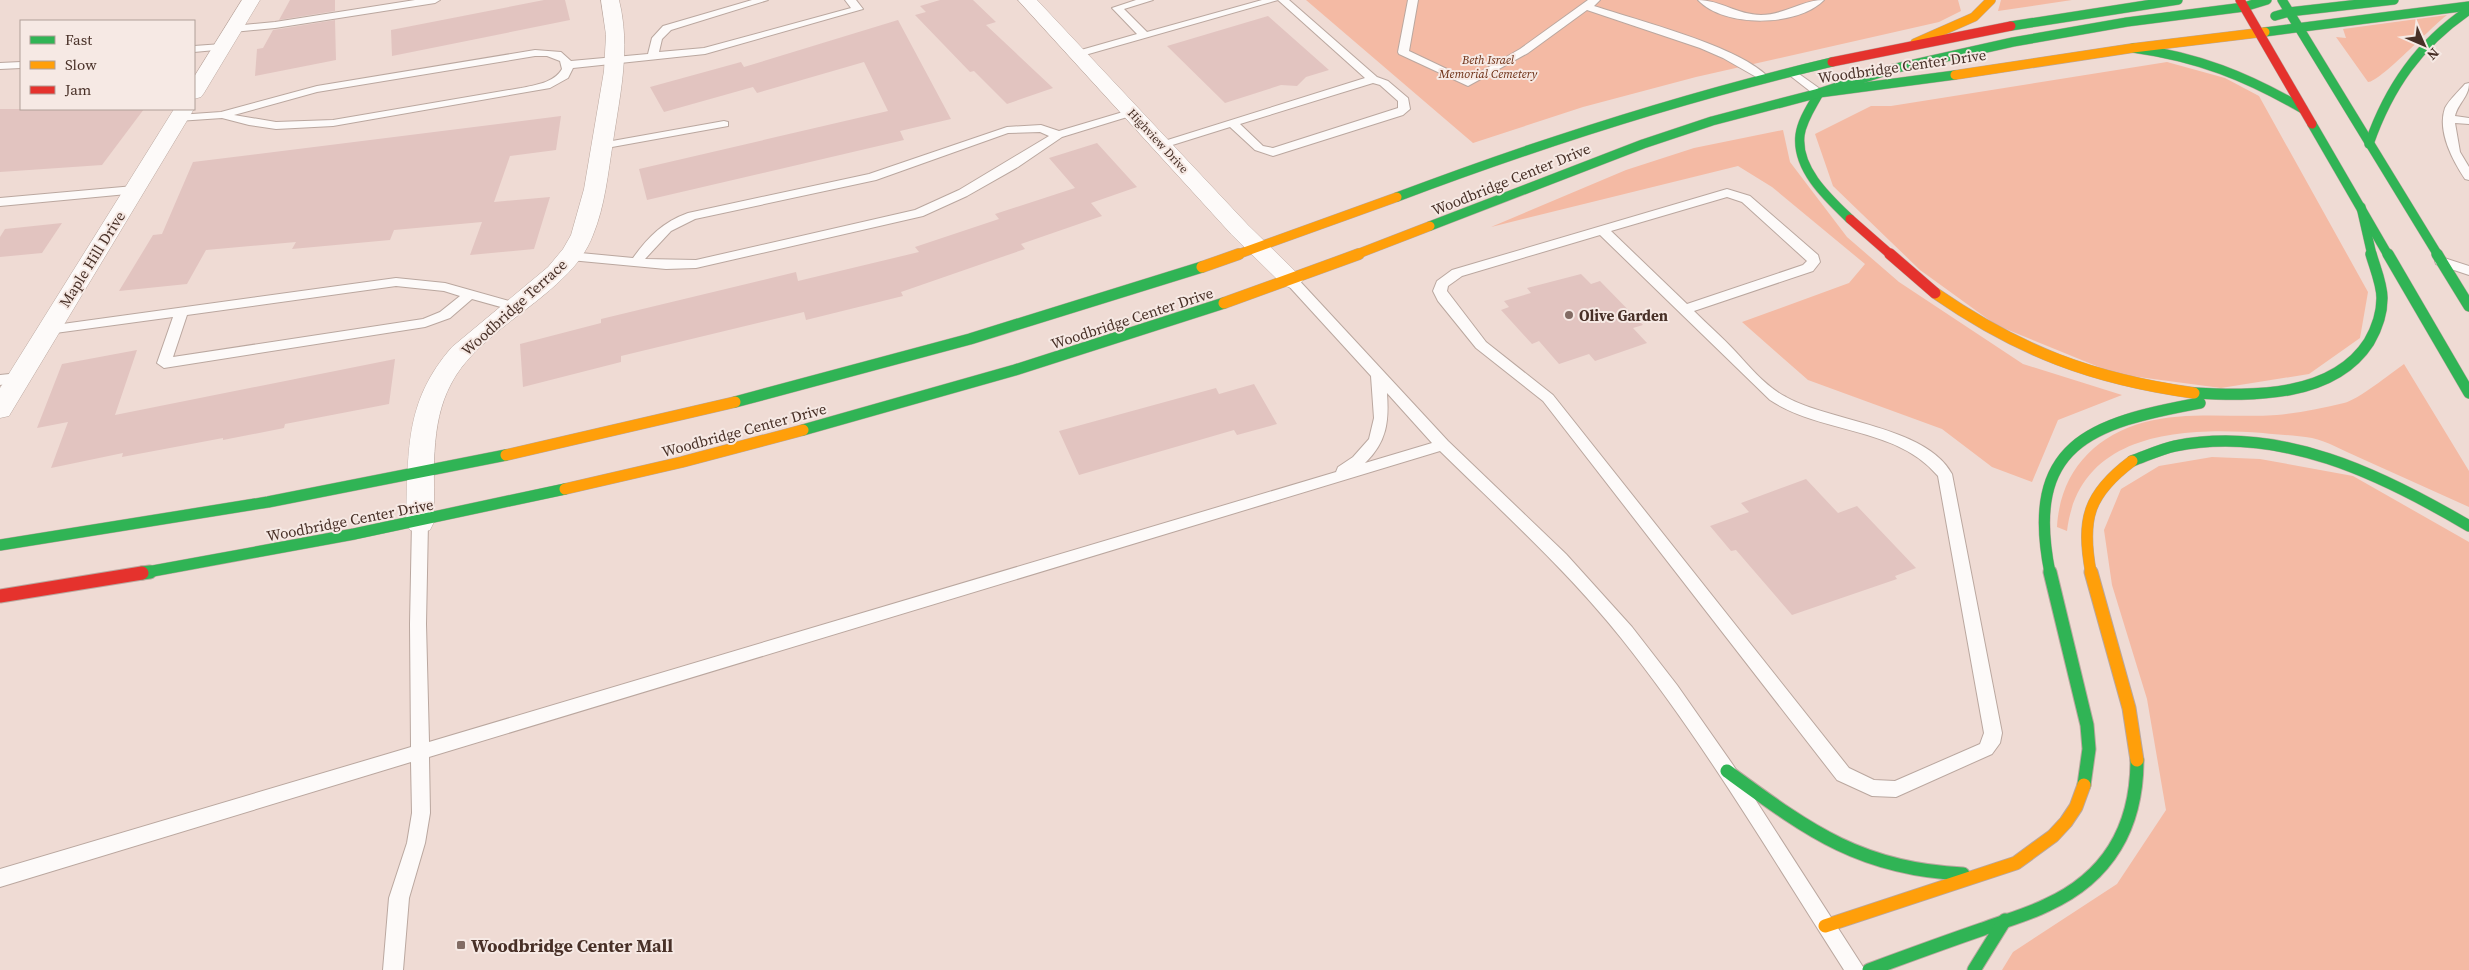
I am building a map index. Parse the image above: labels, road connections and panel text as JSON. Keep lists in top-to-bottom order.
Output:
{
  "streets": {
    "main road": ["Woodbridge Center Drive"],
    "street": ["Highview Drive", "Maple Hill Drive", "Woodbridge Terrace"]
  },
  "crossings": [
    ["Woodbridge Center Drive", "Highview Drive"],
    ["Woodbridge Center Drive", "Woodbridge Terrace"]
  ],
  "parks": ["Beth Israel Memorial Cemetery"],
  "places": {
    "other": ["Olive Garden"],
    "transit": ["Woodbridge Center Mall"]
  },
  "legend": ["Fast", "Slow", "Jam"],
  "north": "bottom right"
}
